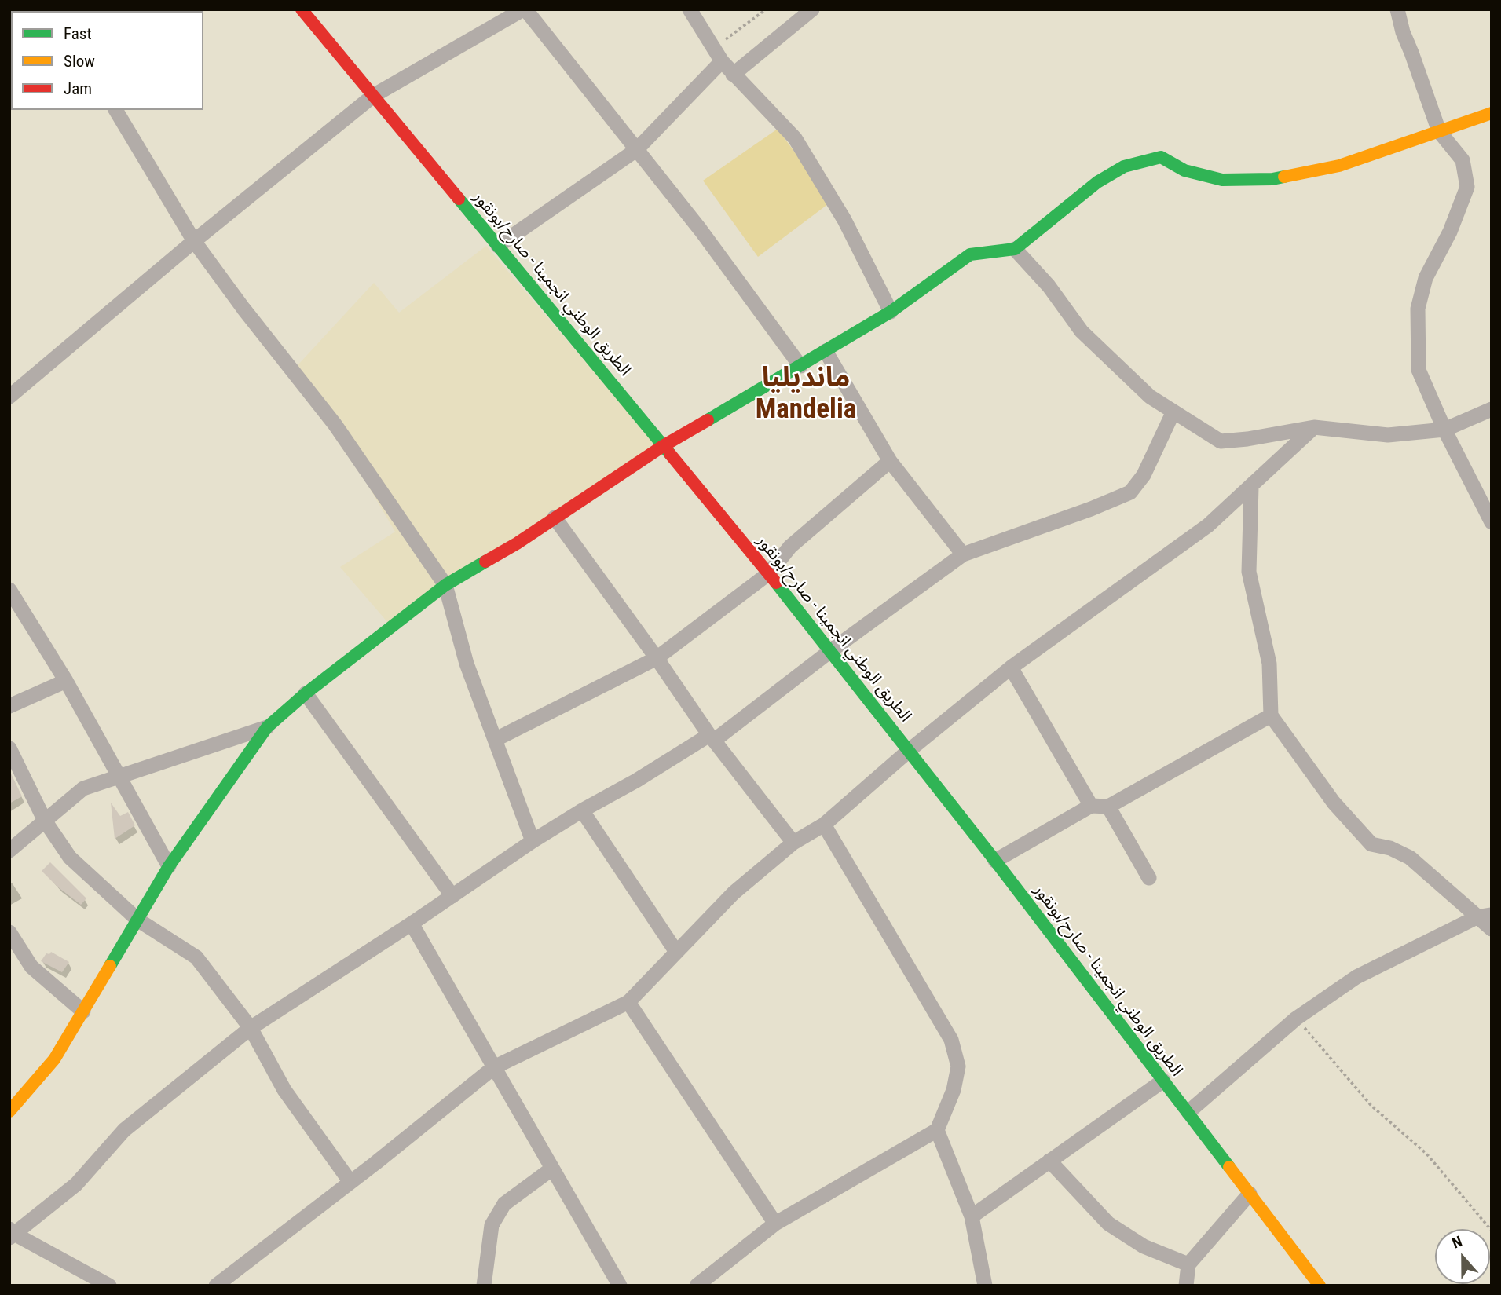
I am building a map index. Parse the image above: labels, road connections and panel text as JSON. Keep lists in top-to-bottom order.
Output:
{
  "streets": {
    "main road": ["الطريق الوطني انجمينا - صارح/بونقور"]
  },
  "districts": ["مانديليا Mandelia"],
  "legend": ["Fast", "Slow", "Jam"],
  "north": "top"
}
